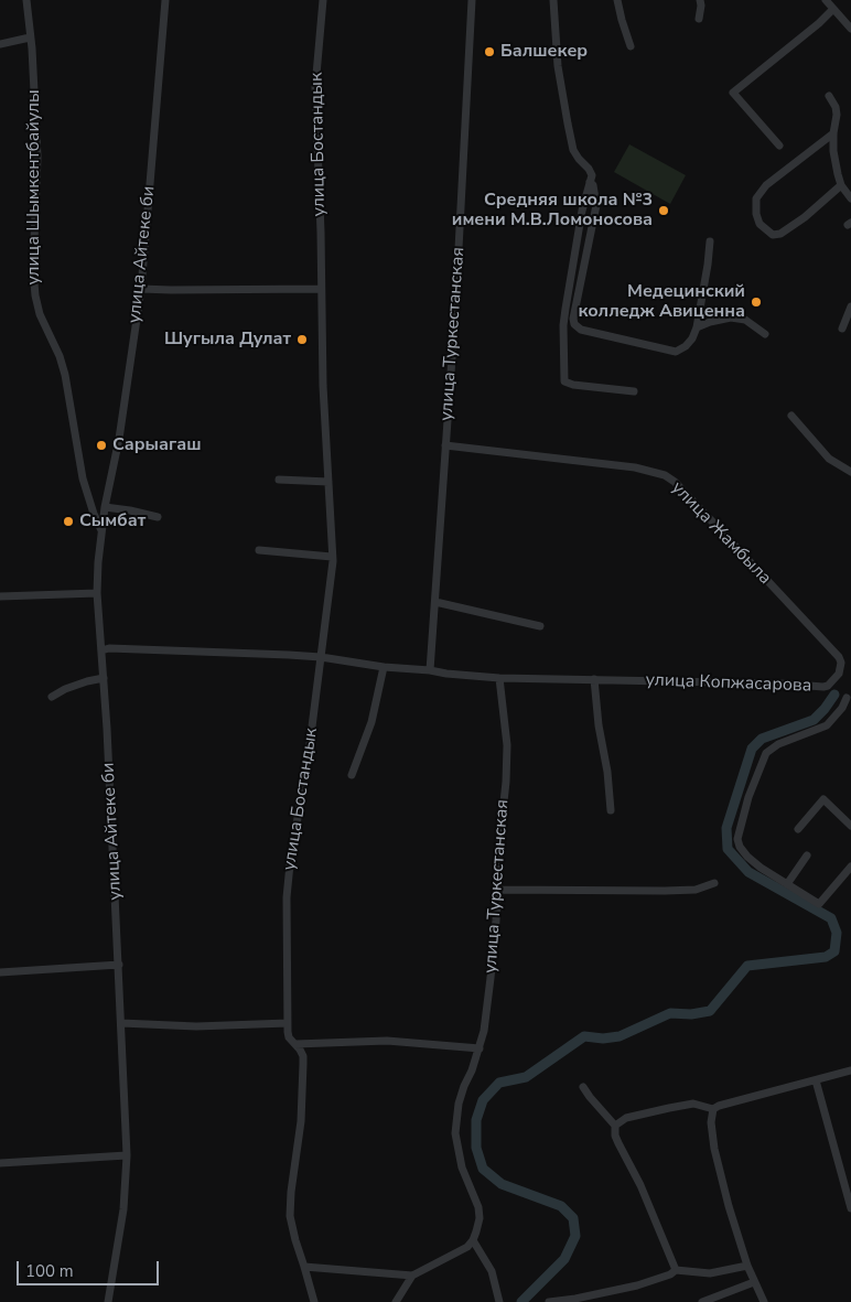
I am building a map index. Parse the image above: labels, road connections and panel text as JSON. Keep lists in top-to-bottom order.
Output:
{
  "streets": {
    "street": [
      "улица Бостандык",
      "улица Шымкентбайулы",
      "улица Айтеке би",
      "улица Туркестанская",
      "улица Жамбыла",
      "улица Копжасарова"
    ]
  },
  "crossings": [
    ["улица Шымкентбайулы", "улица Айтеке би"],
    ["улица Туркестанская", "улица Жамбыла"],
    ["улица Туркестанская", "улица Копжасарова"],
    ["улица Жамбыла", "улица Копжасарова"]
  ],
  "places": [
    "Балшекер",
    "Средняя школа №3 имени М.В.Ломоносова",
    "Медецинский колледж Авиценна",
    "Шугыла Дулат",
    "Сарыагаш",
    "Сымбат"
  ],
  "scale_bar": "100 m"
}
